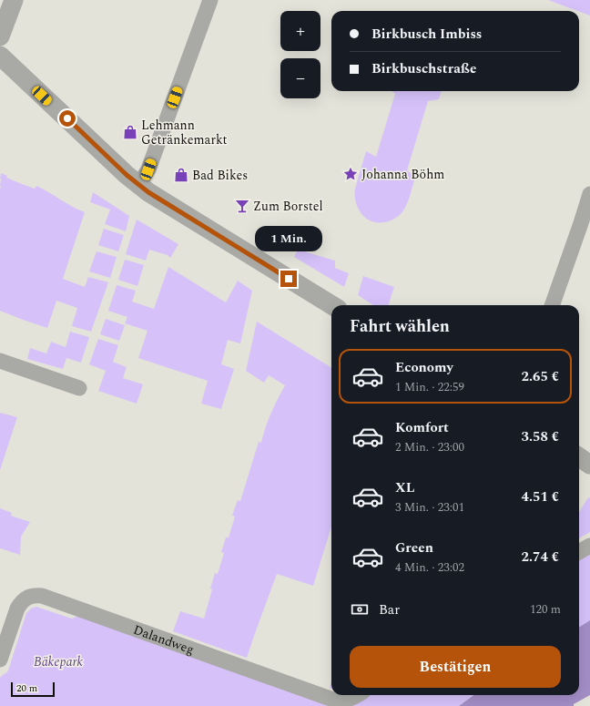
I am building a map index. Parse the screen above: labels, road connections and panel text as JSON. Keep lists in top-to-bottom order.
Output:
{
  "streets": {
    "street": ["Dalandweg"]
  },
  "parks": ["Bäkepark"],
  "places": {
    "shop": ["Lehmann Getränkemarkt", "Bad Bikes"],
    "place": ["Johanna Böhm"],
    "bar": ["Zum Borstel"]
  },
  "scale_bar": "20 m",
  "page": {
    "map_buttons": ["+", "−"],
    "banner": ["Birkbusch Imbiss", "Birkbuschstraße"],
    "bubble": "1 Min.",
    "heading": "Fahrt wählen",
    "list": [
      {
        "name": "Economy",
        "note": "1 Min. · 22:59",
        "value": "2.65 €"
      },
      {
        "name": "Komfort",
        "note": "2 Min. · 23:00",
        "value": "3.58 €"
      },
      {
        "name": "XL",
        "note": "3 Min. · 23:01",
        "value": "4.51 €"
      },
      {
        "name": "Green",
        "note": "4 Min. · 23:02",
        "value": "2.74 €"
      }
    ],
    "pay": ["Bar", "120 m"],
    "buttons": "Bestätigen",
    "scale": "20 m"
  }
}
